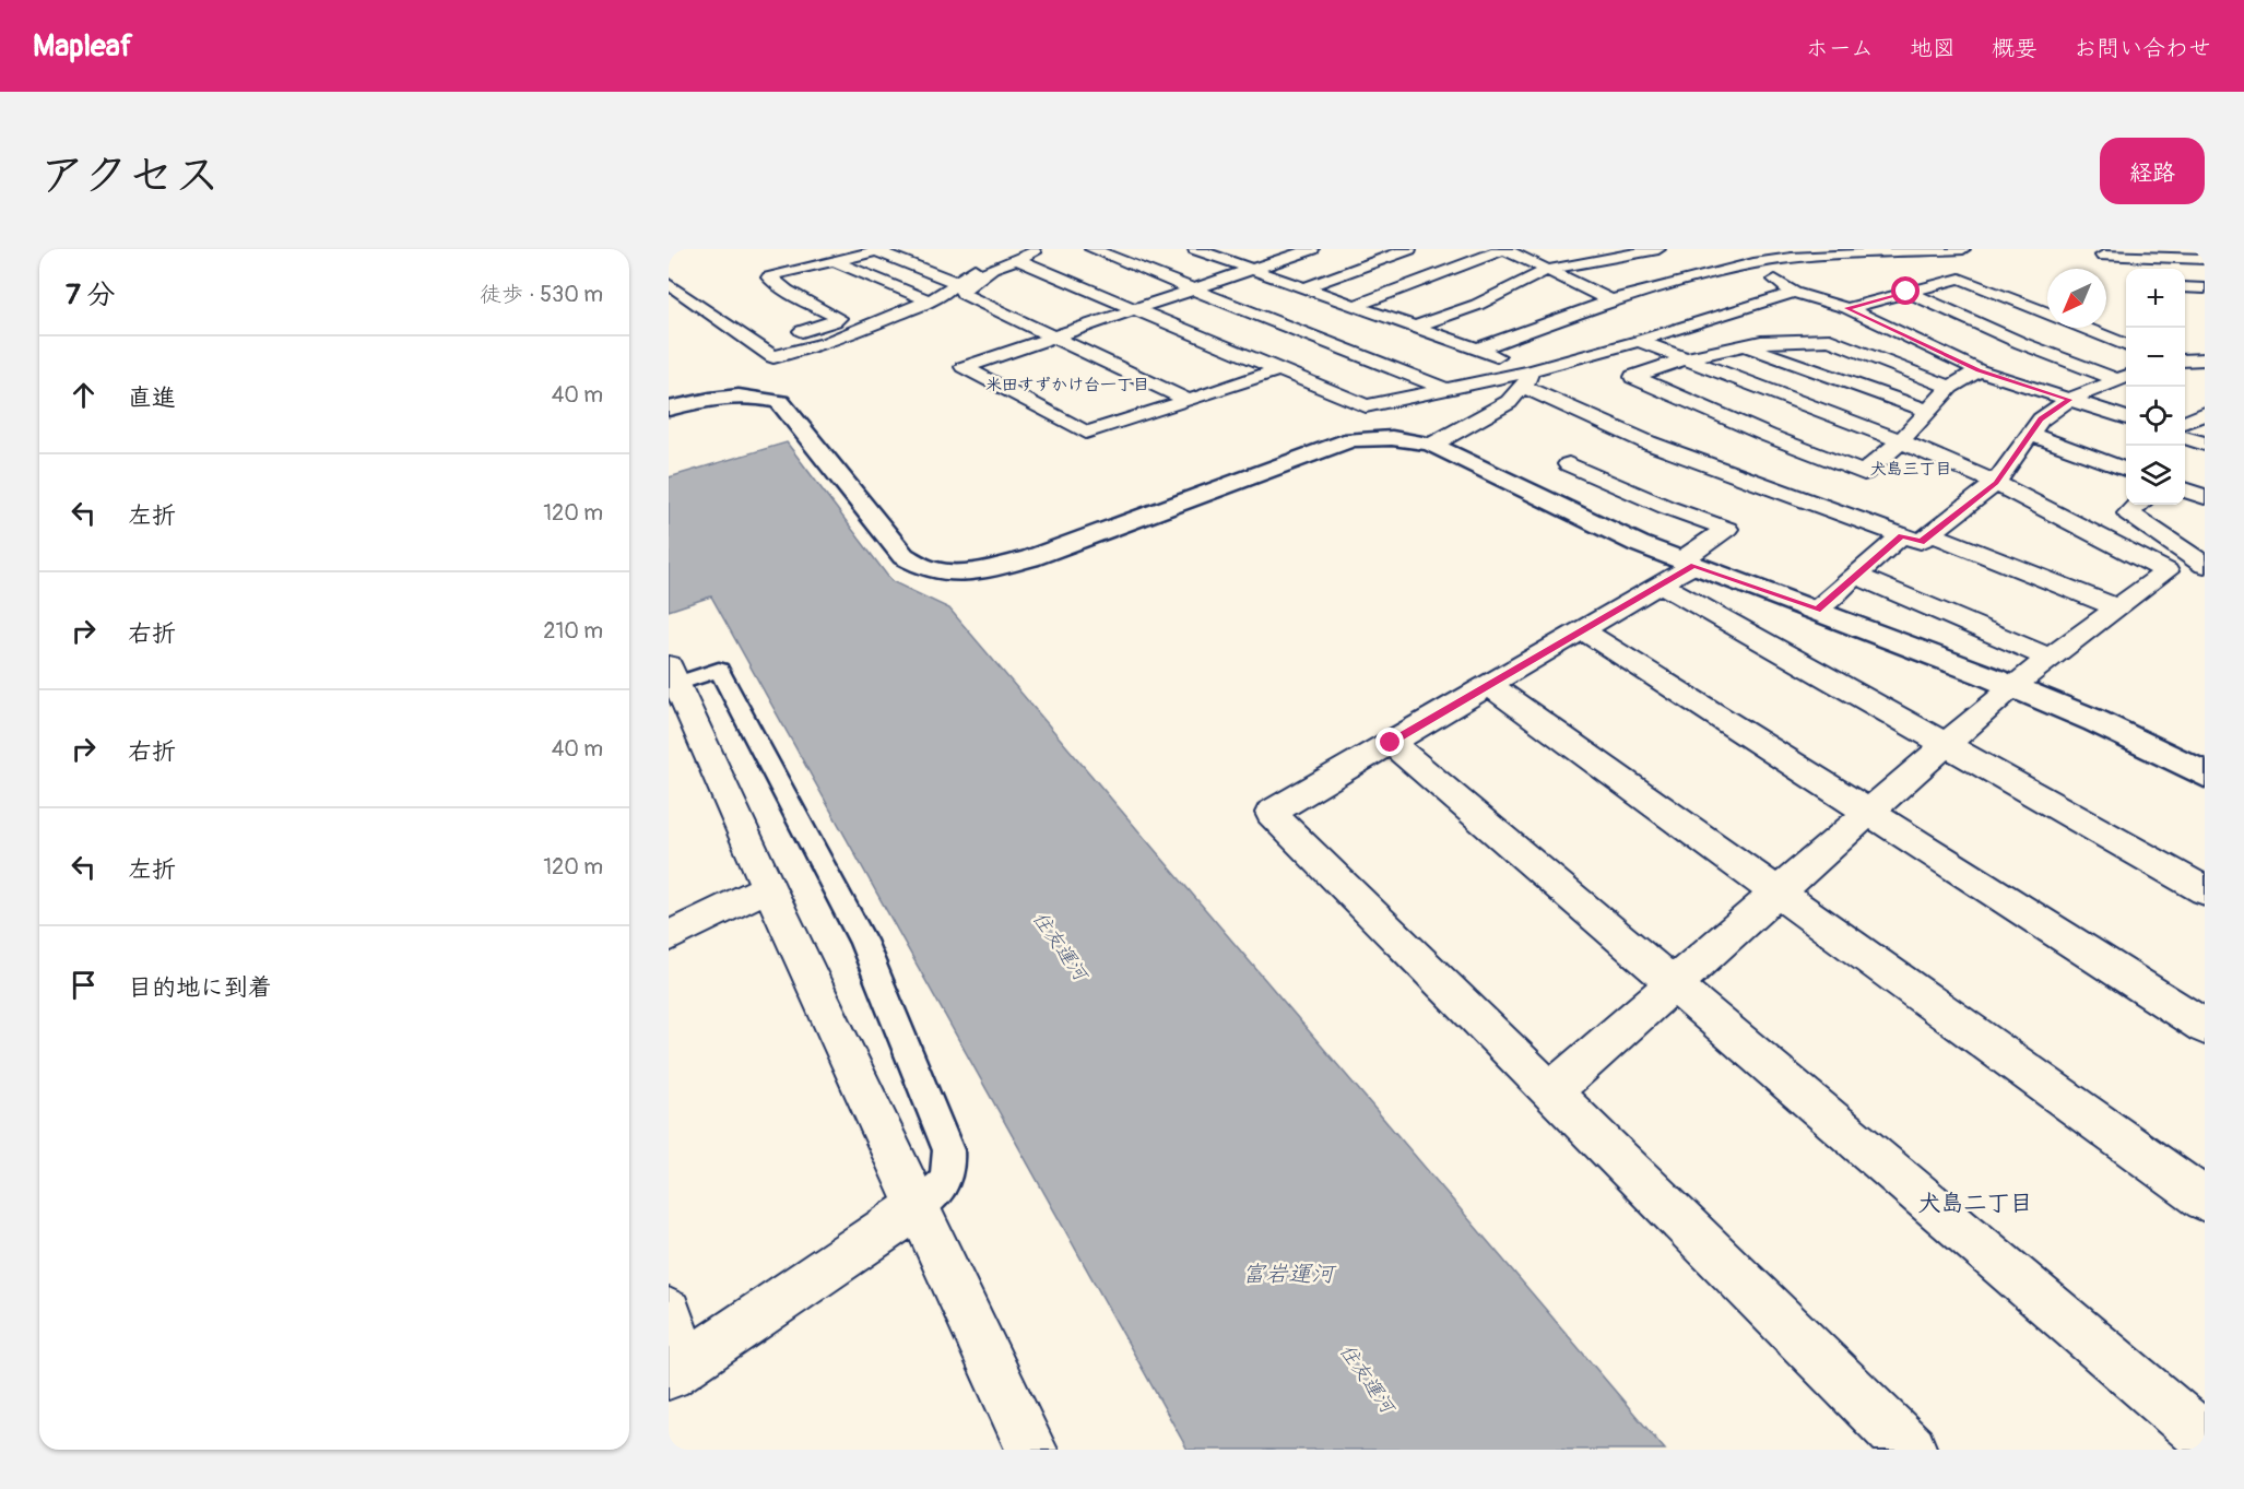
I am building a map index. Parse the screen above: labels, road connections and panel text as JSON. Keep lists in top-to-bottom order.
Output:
{
  "districts": ["米田すずかけ台一丁目", "犬島三丁目", "犬島二丁目"],
  "water": ["住友運河", "富岩運河"],
  "north": "bottom left",
  "page": {
    "header": "Mapleaf",
    "nav": [
      "ホーム",
      "地図",
      "概要",
      "お問い合わせ"
    ],
    "title": "アクセス",
    "buttons": "経路",
    "heading": ["7 分", "徒歩 · 530 m"],
    "map_buttons": ["+", "−"],
    "list": [
      ["直進", "40 m"],
      ["左折", "120 m"],
      ["右折", "210 m"],
      ["右折", "40 m"],
      ["左折", "120 m"],
      "目的地に到着"
    ]
  }
}
